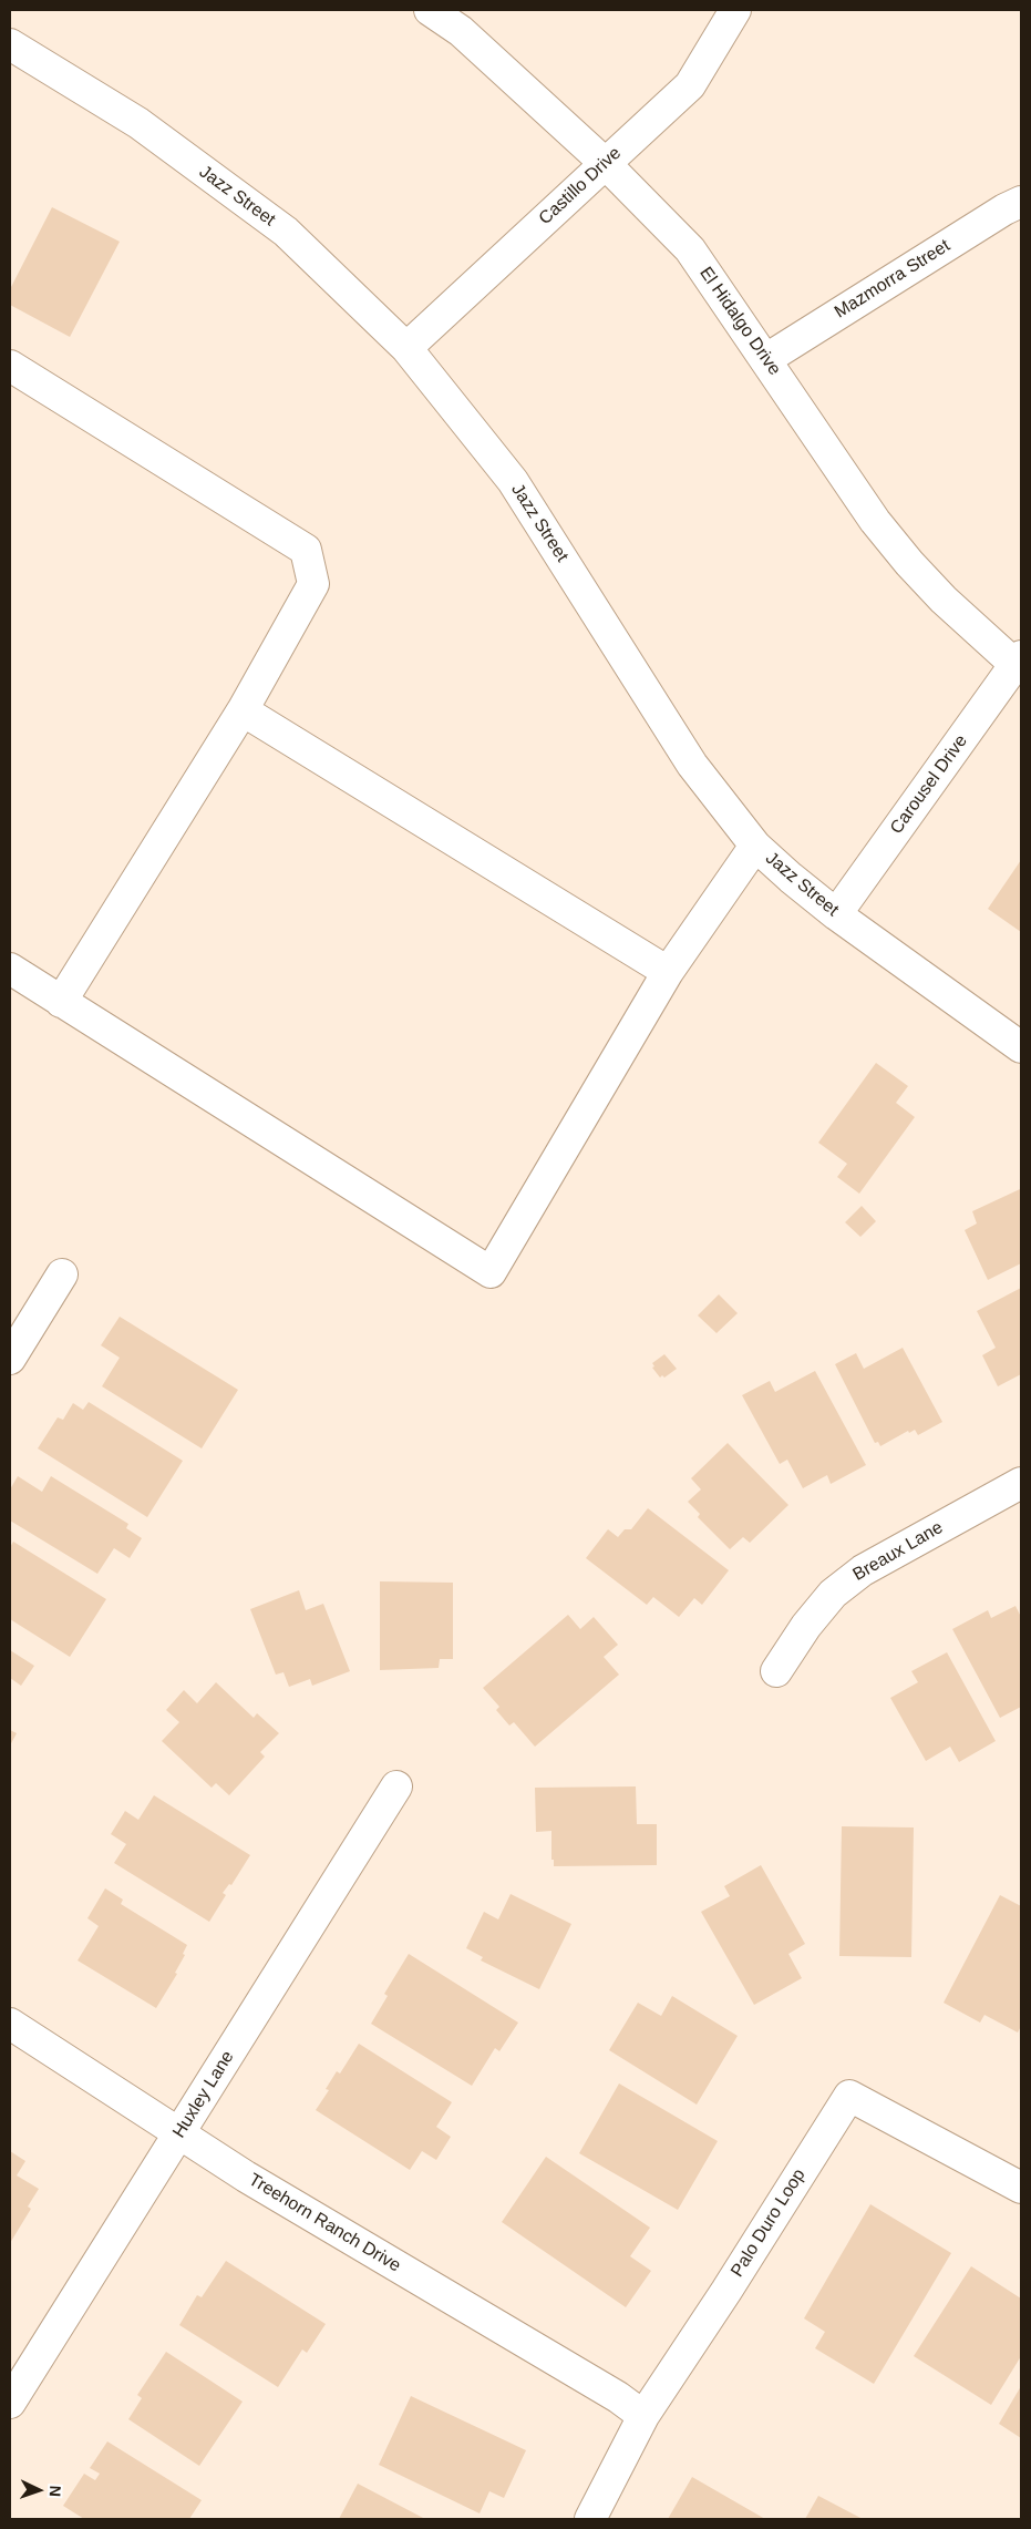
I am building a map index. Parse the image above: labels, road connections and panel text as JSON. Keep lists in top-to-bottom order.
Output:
{
  "streets": {
    "street": [
      "Castillo Drive",
      "Jazz Street",
      "Mazmorra Street",
      "El Hidalgo Drive",
      "Carousel Drive",
      "Breaux Lane",
      "Huxley Lane",
      "Treehorn Ranch Drive",
      "Palo Duro Loop"
    ]
  },
  "crossings": [
    ["Castillo Drive", "Jazz Street"],
    ["Castillo Drive", "El Hidalgo Drive"],
    ["Jazz Street", "Carousel Drive"],
    ["Mazmorra Street", "El Hidalgo Drive"],
    ["El Hidalgo Drive", "Carousel Drive"],
    ["Huxley Lane", "Treehorn Ranch Drive"],
    ["Treehorn Ranch Drive", "Palo Duro Loop"]
  ],
  "north": "right"
}
